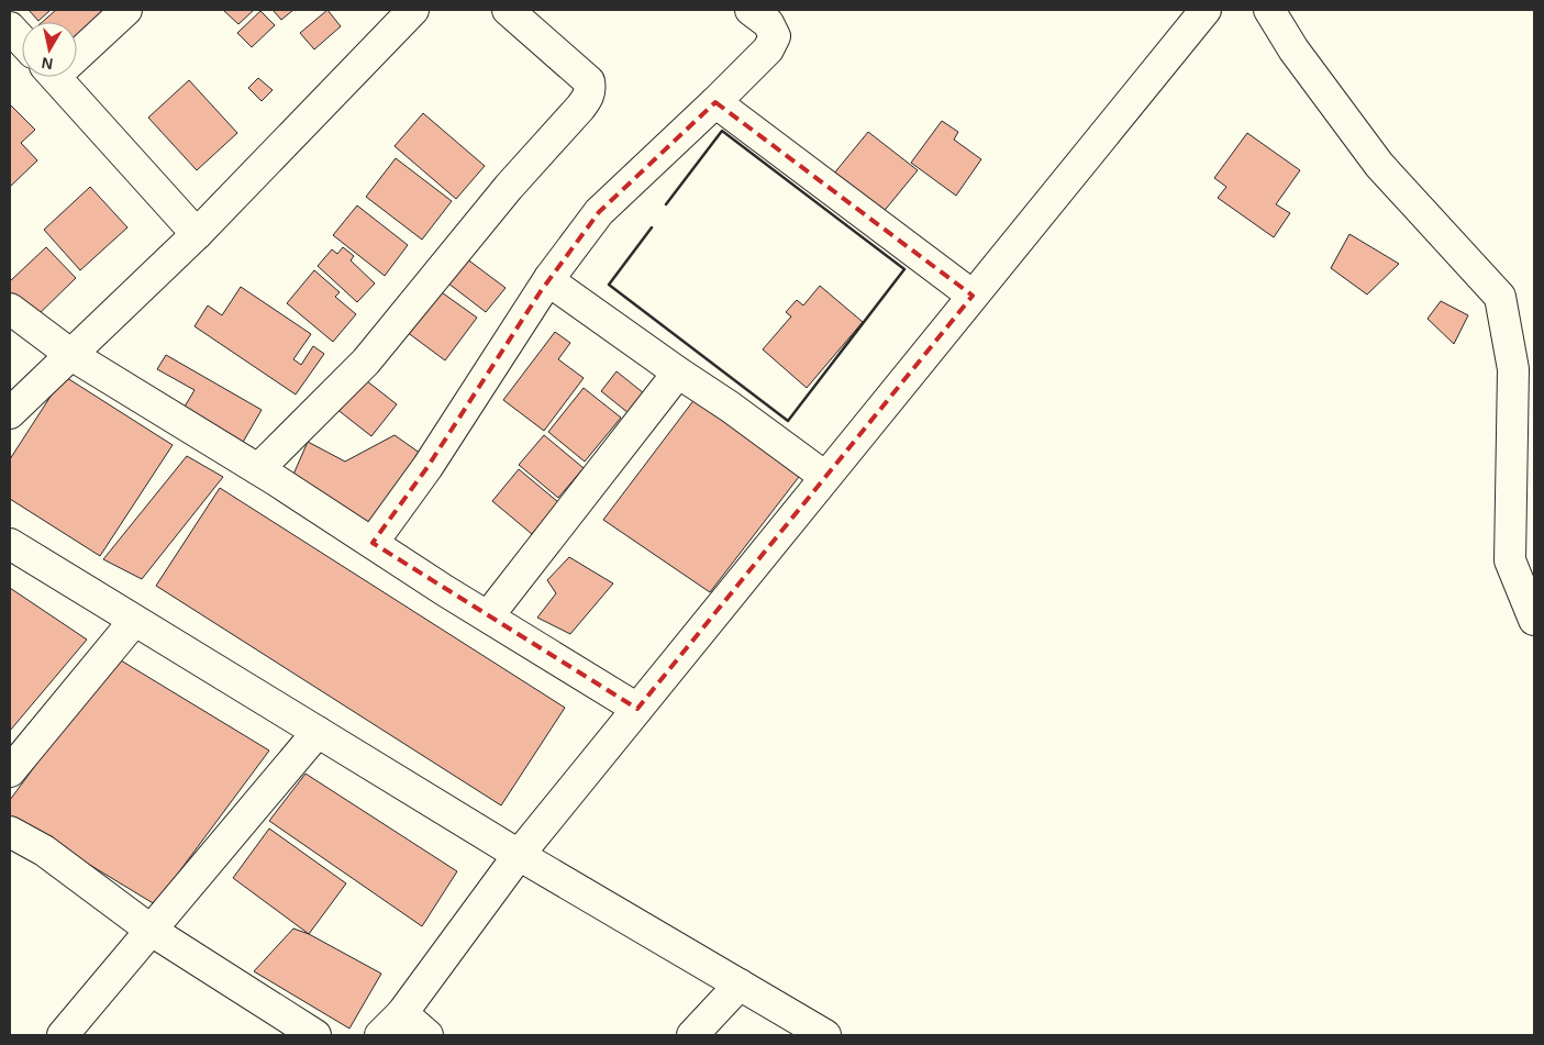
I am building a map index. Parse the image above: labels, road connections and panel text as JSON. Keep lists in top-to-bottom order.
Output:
{
  "north": "bottom"
}
